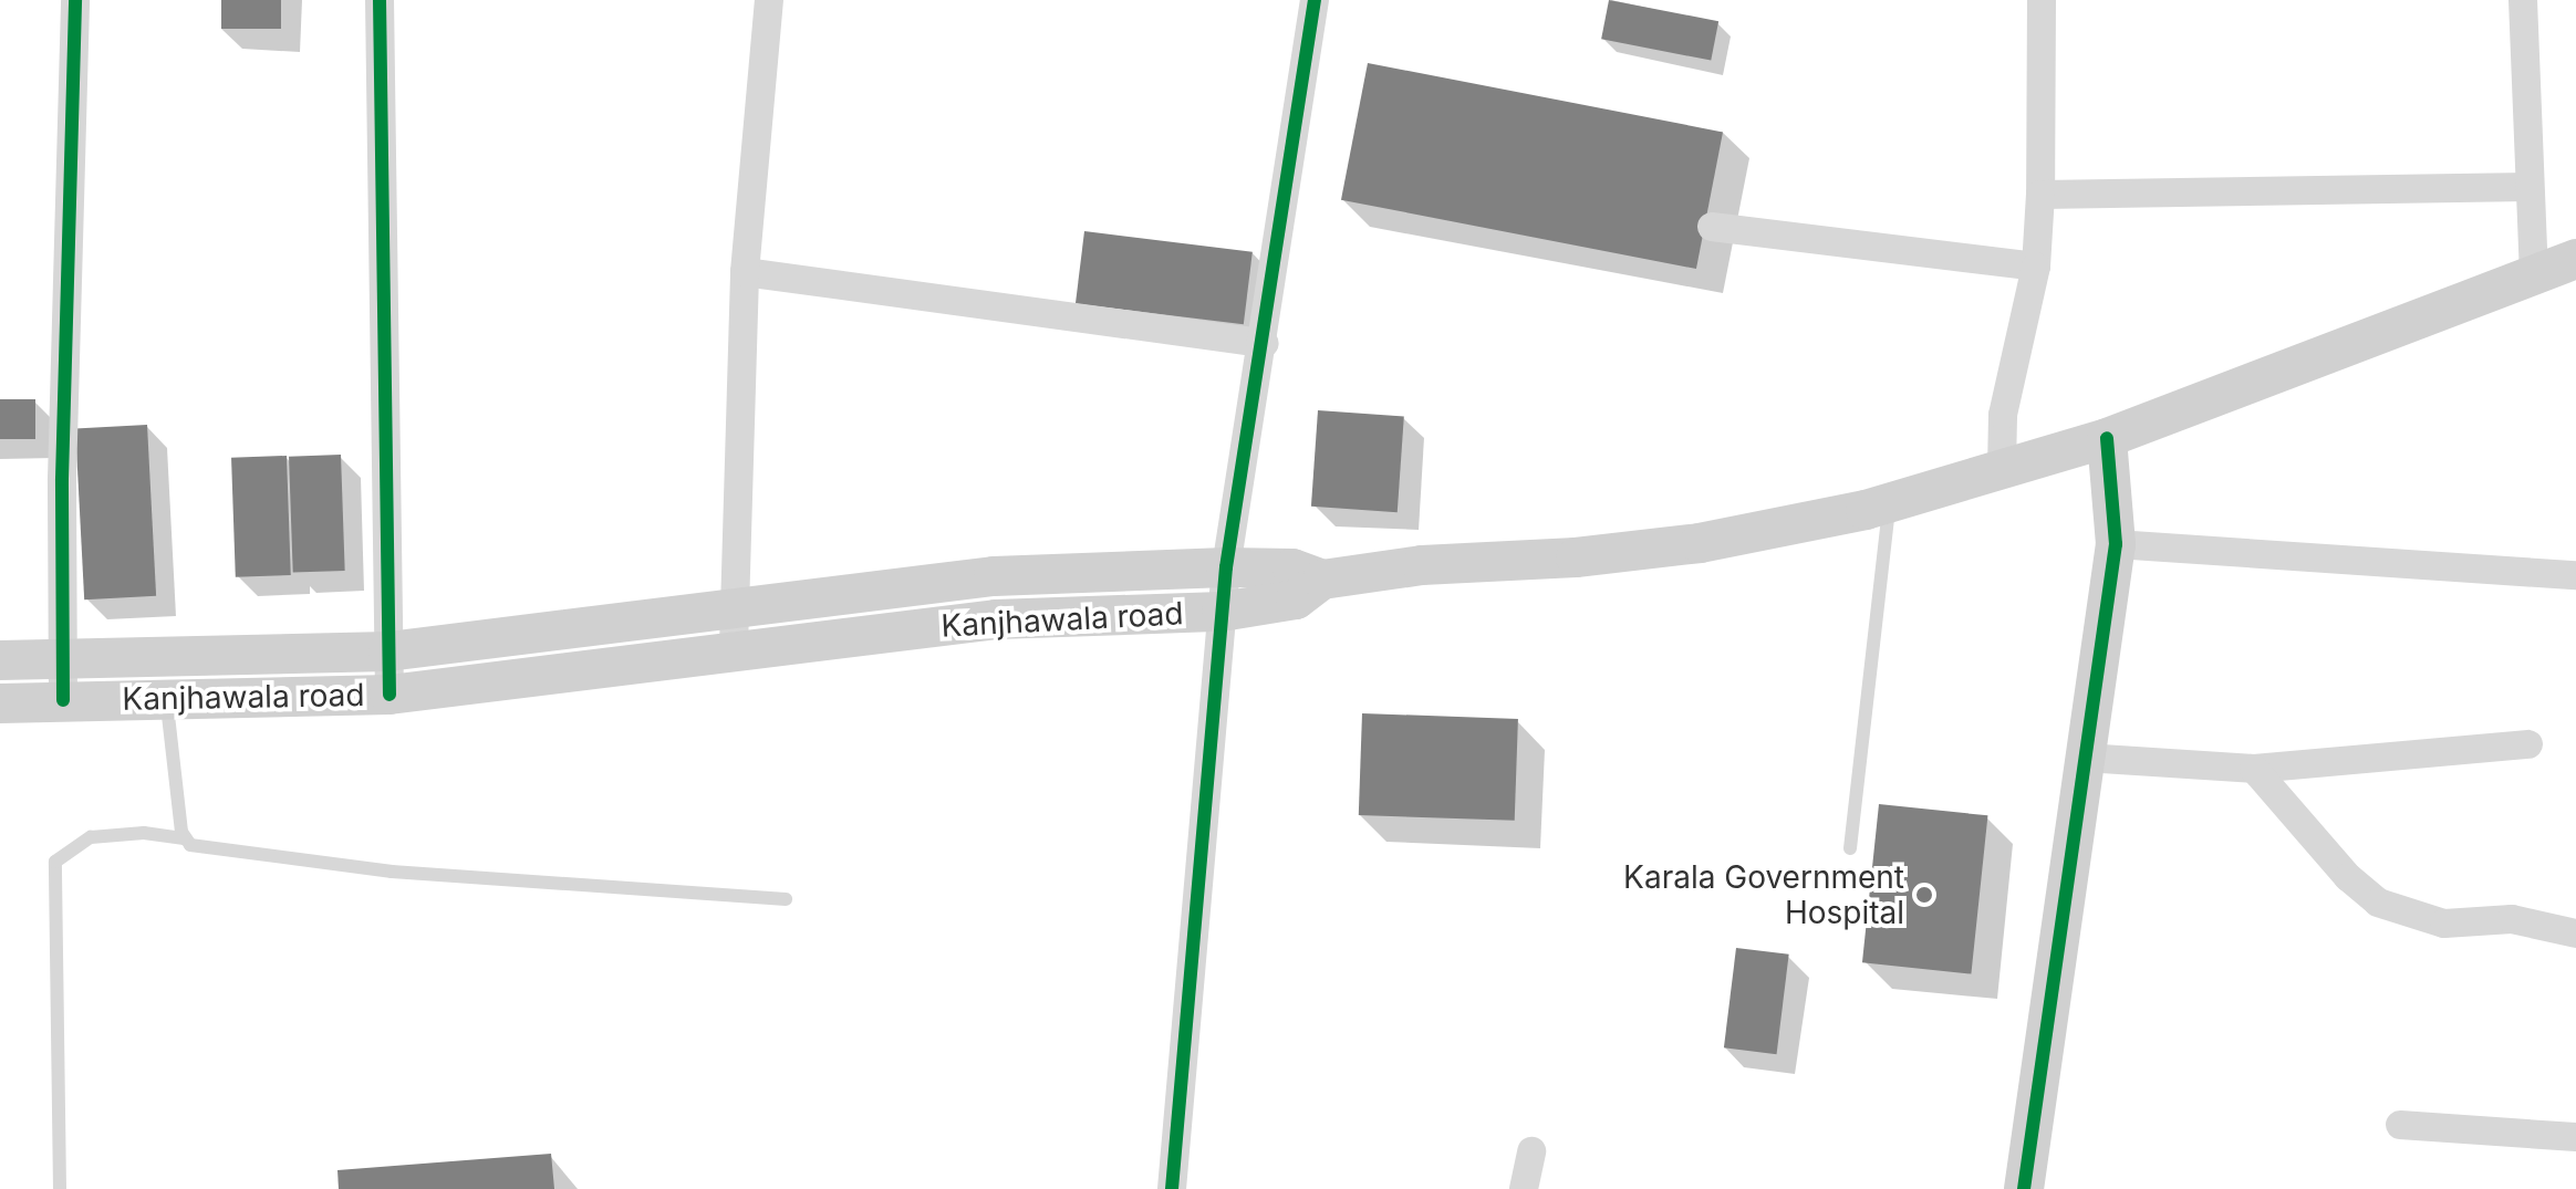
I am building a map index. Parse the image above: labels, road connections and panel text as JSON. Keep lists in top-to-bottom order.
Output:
{
  "streets": {
    "main road": ["Kanjhawala road"]
  },
  "places": ["Karala Government Hospital"]
}
